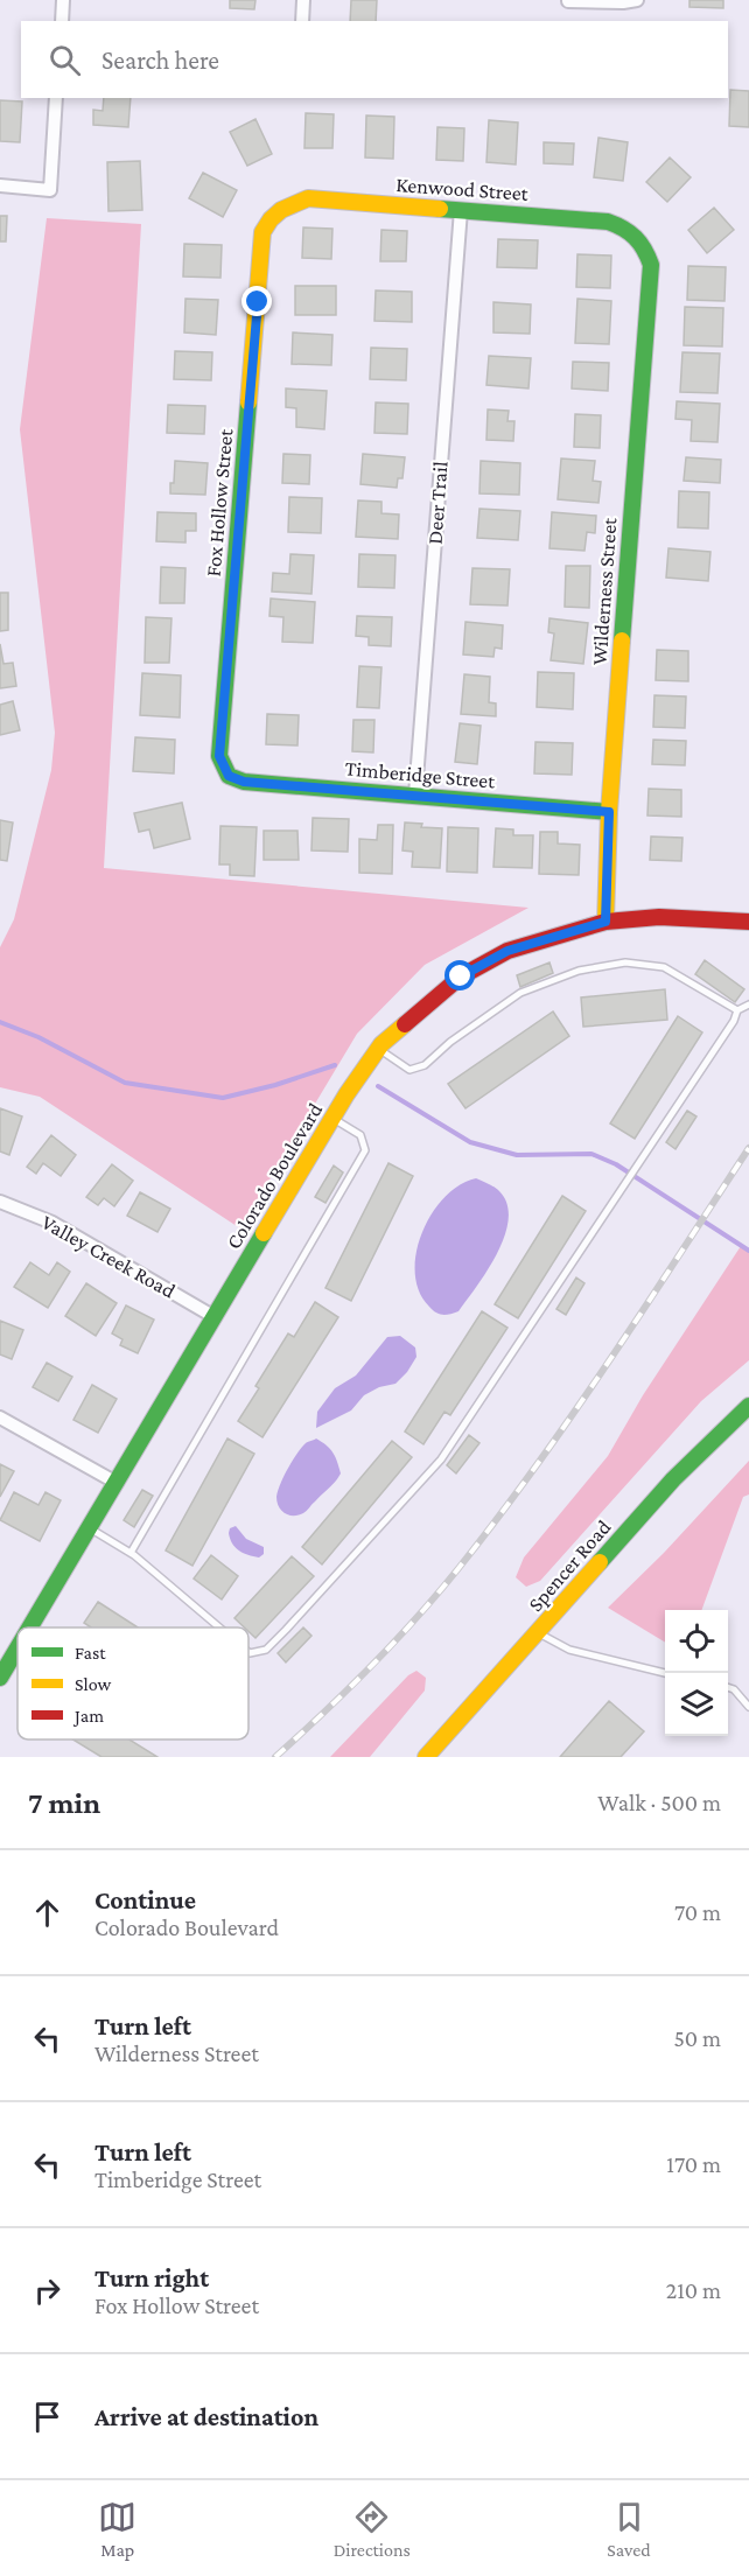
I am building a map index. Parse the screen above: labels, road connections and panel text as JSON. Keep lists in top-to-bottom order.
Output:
{
  "streets": {
    "street": [
      "Kenwood Street",
      "Fox Hollow Street",
      "Deer Trail",
      "Wilderness Street",
      "Timberidge Street",
      "Colorado Boulevard",
      "Valley Creek Road",
      "Spencer Road"
    ]
  },
  "crossings": [
    ["Kenwood Street", "Fox Hollow Street"],
    ["Kenwood Street", "Deer Trail"],
    ["Kenwood Street", "Wilderness Street"],
    ["Fox Hollow Street", "Timberidge Street"],
    ["Deer Trail", "Timberidge Street"],
    ["Wilderness Street", "Timberidge Street"],
    ["Wilderness Street", "Colorado Boulevard"],
    ["Colorado Boulevard", "Valley Creek Road"]
  ],
  "legend": ["Fast", "Slow", "Jam"],
  "page": {
    "search": "Search here",
    "heading": ["7 min", "Walk · 500 m"],
    "list": [
      ["Continue", "Colorado Boulevard", "70 m"],
      ["Turn left", "Wilderness Street", "50 m"],
      ["Turn left", "Timberidge Street", "170 m"],
      ["Turn right", "Fox Hollow Street", "210 m"],
      "Arrive at destination"
    ],
    "nav": ["Map", "Directions", "Saved"]
  }
}
